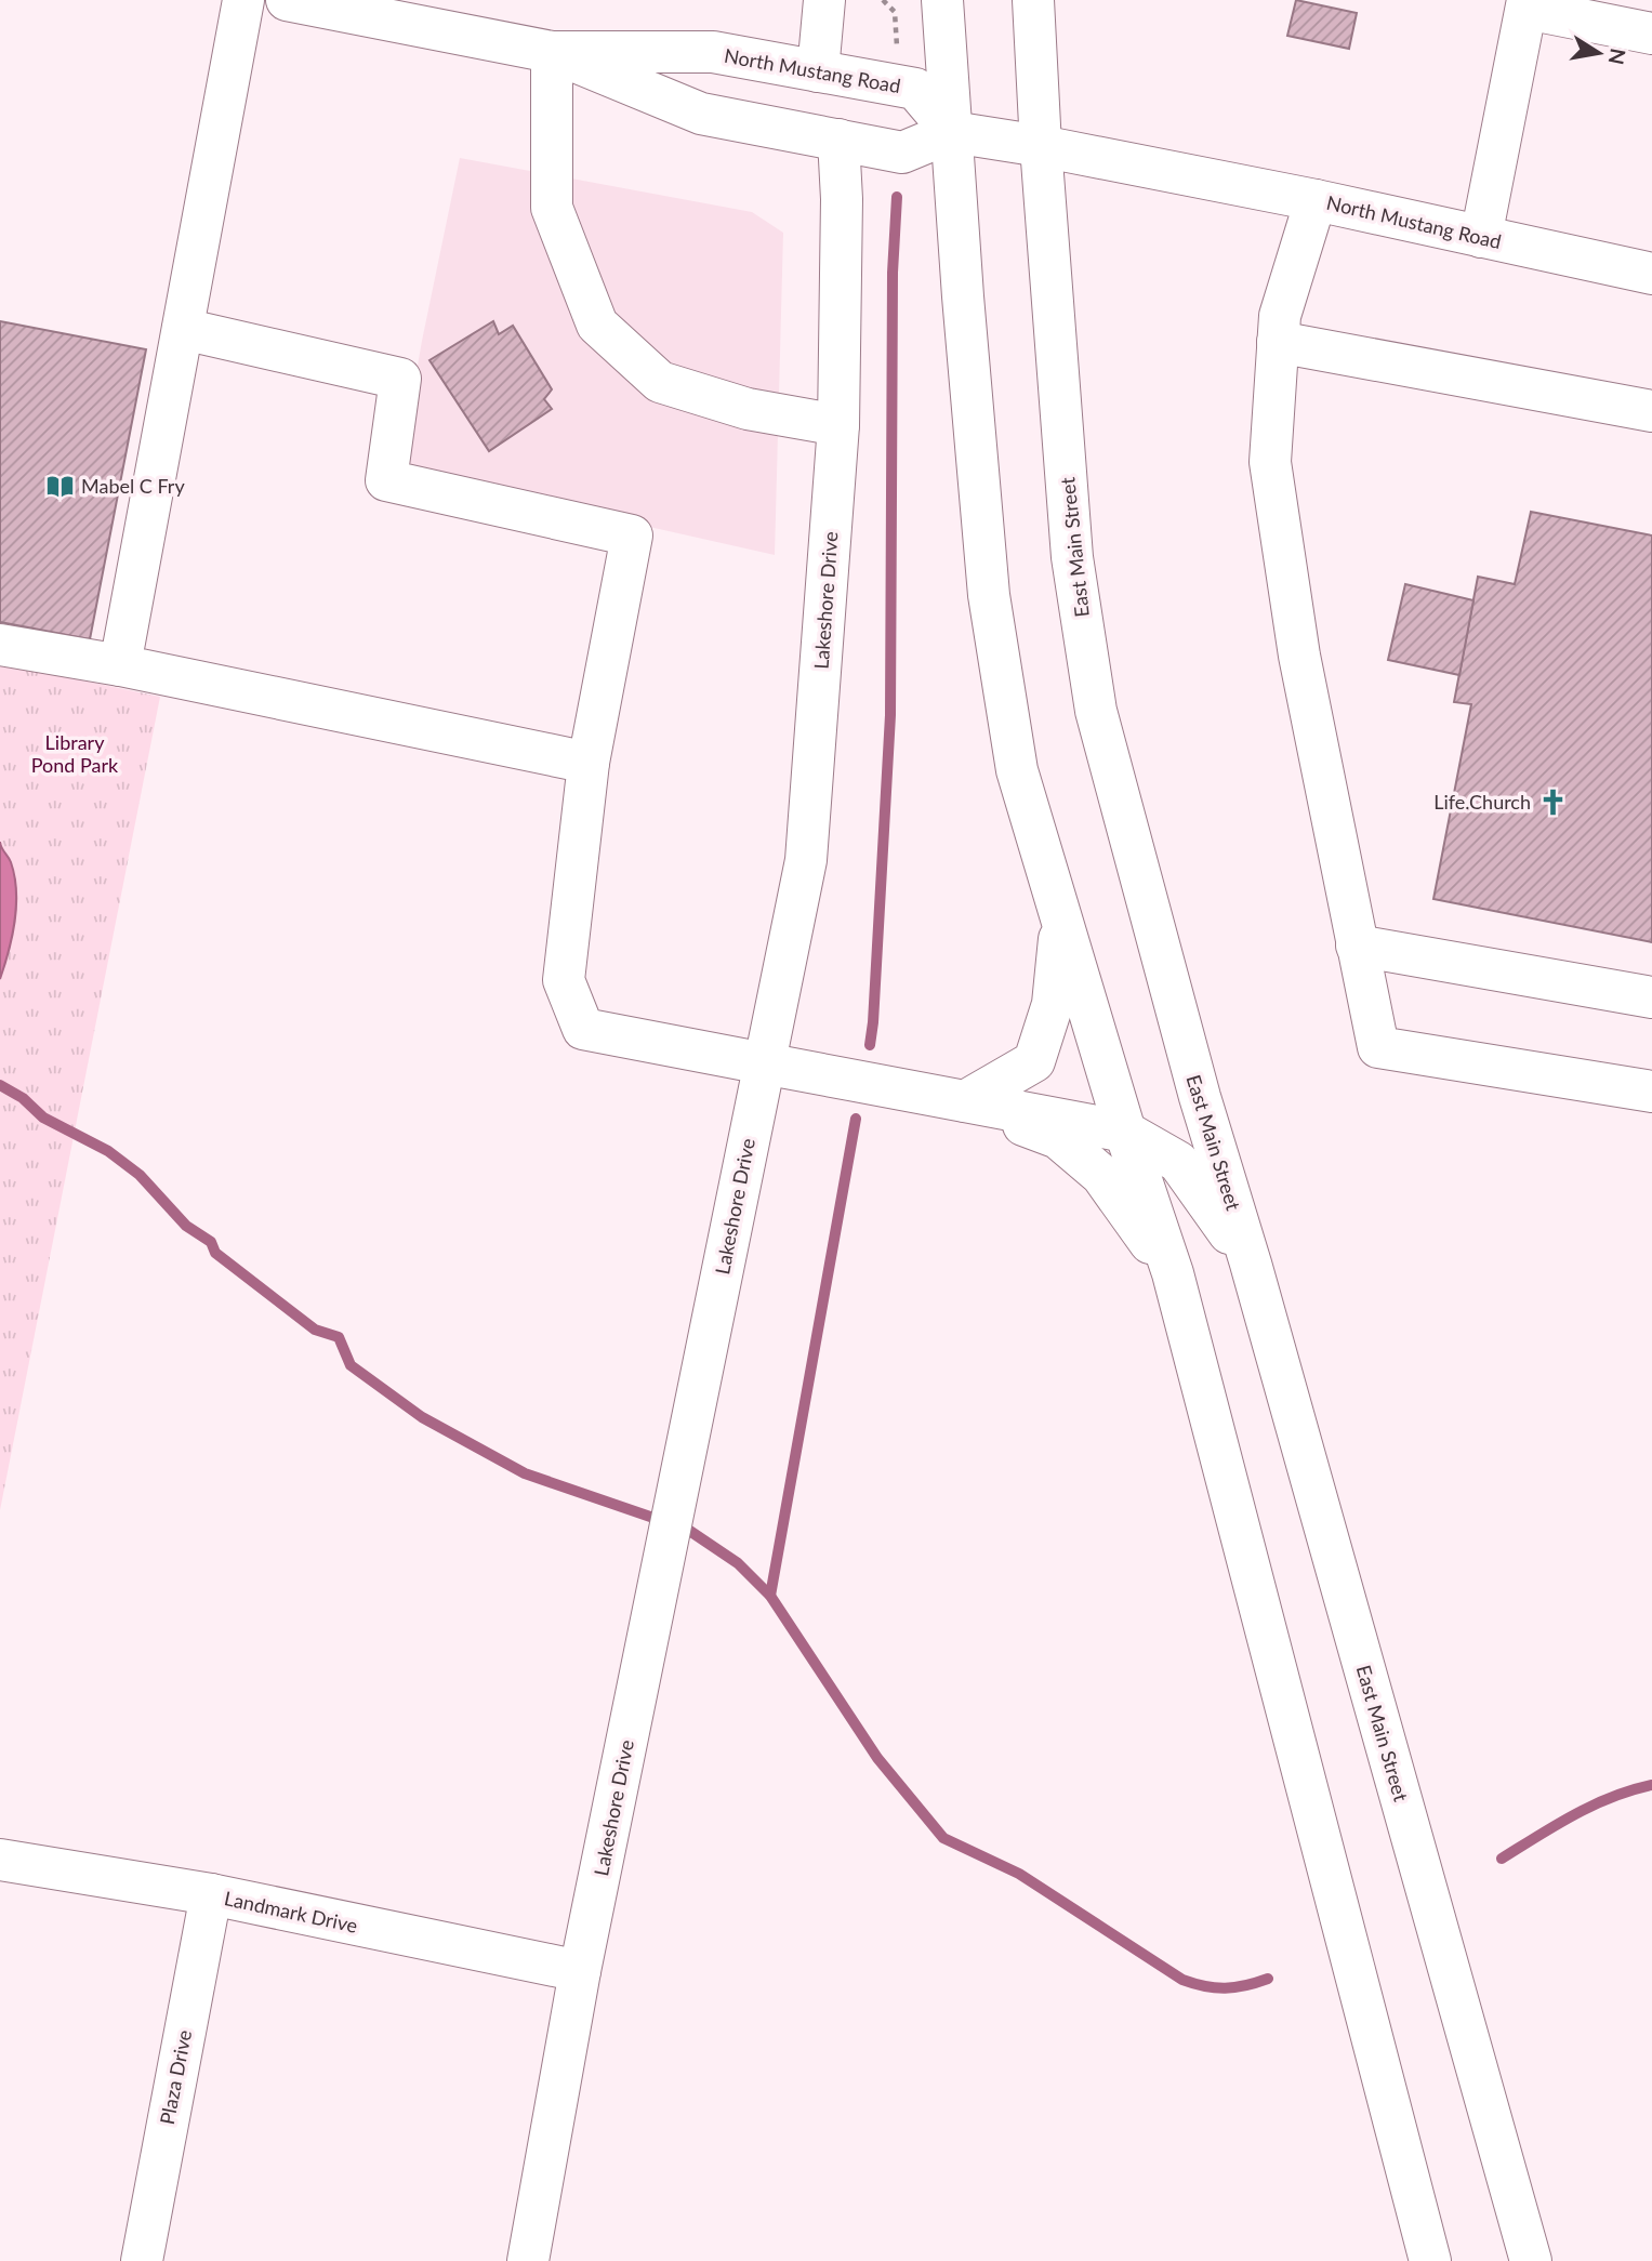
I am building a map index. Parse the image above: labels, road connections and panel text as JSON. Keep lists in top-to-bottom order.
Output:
{
  "streets": {
    "main road": [
      "North Mustang Road",
      "East Main Street",
      "Lakeshore Drive",
      "Landmark Drive",
      "Plaza Drive"
    ]
  },
  "crossings": [
    ["North Mustang Road", "East Main Street"],
    ["North Mustang Road", "Lakeshore Drive"],
    ["Lakeshore Drive", "Landmark Drive"],
    ["Landmark Drive", "Plaza Drive"]
  ],
  "parks": ["Library Pond Park"],
  "places": {
    "library": ["Mabel C Fry"],
    "church": ["Life.Church"]
  },
  "north": "right"
}
